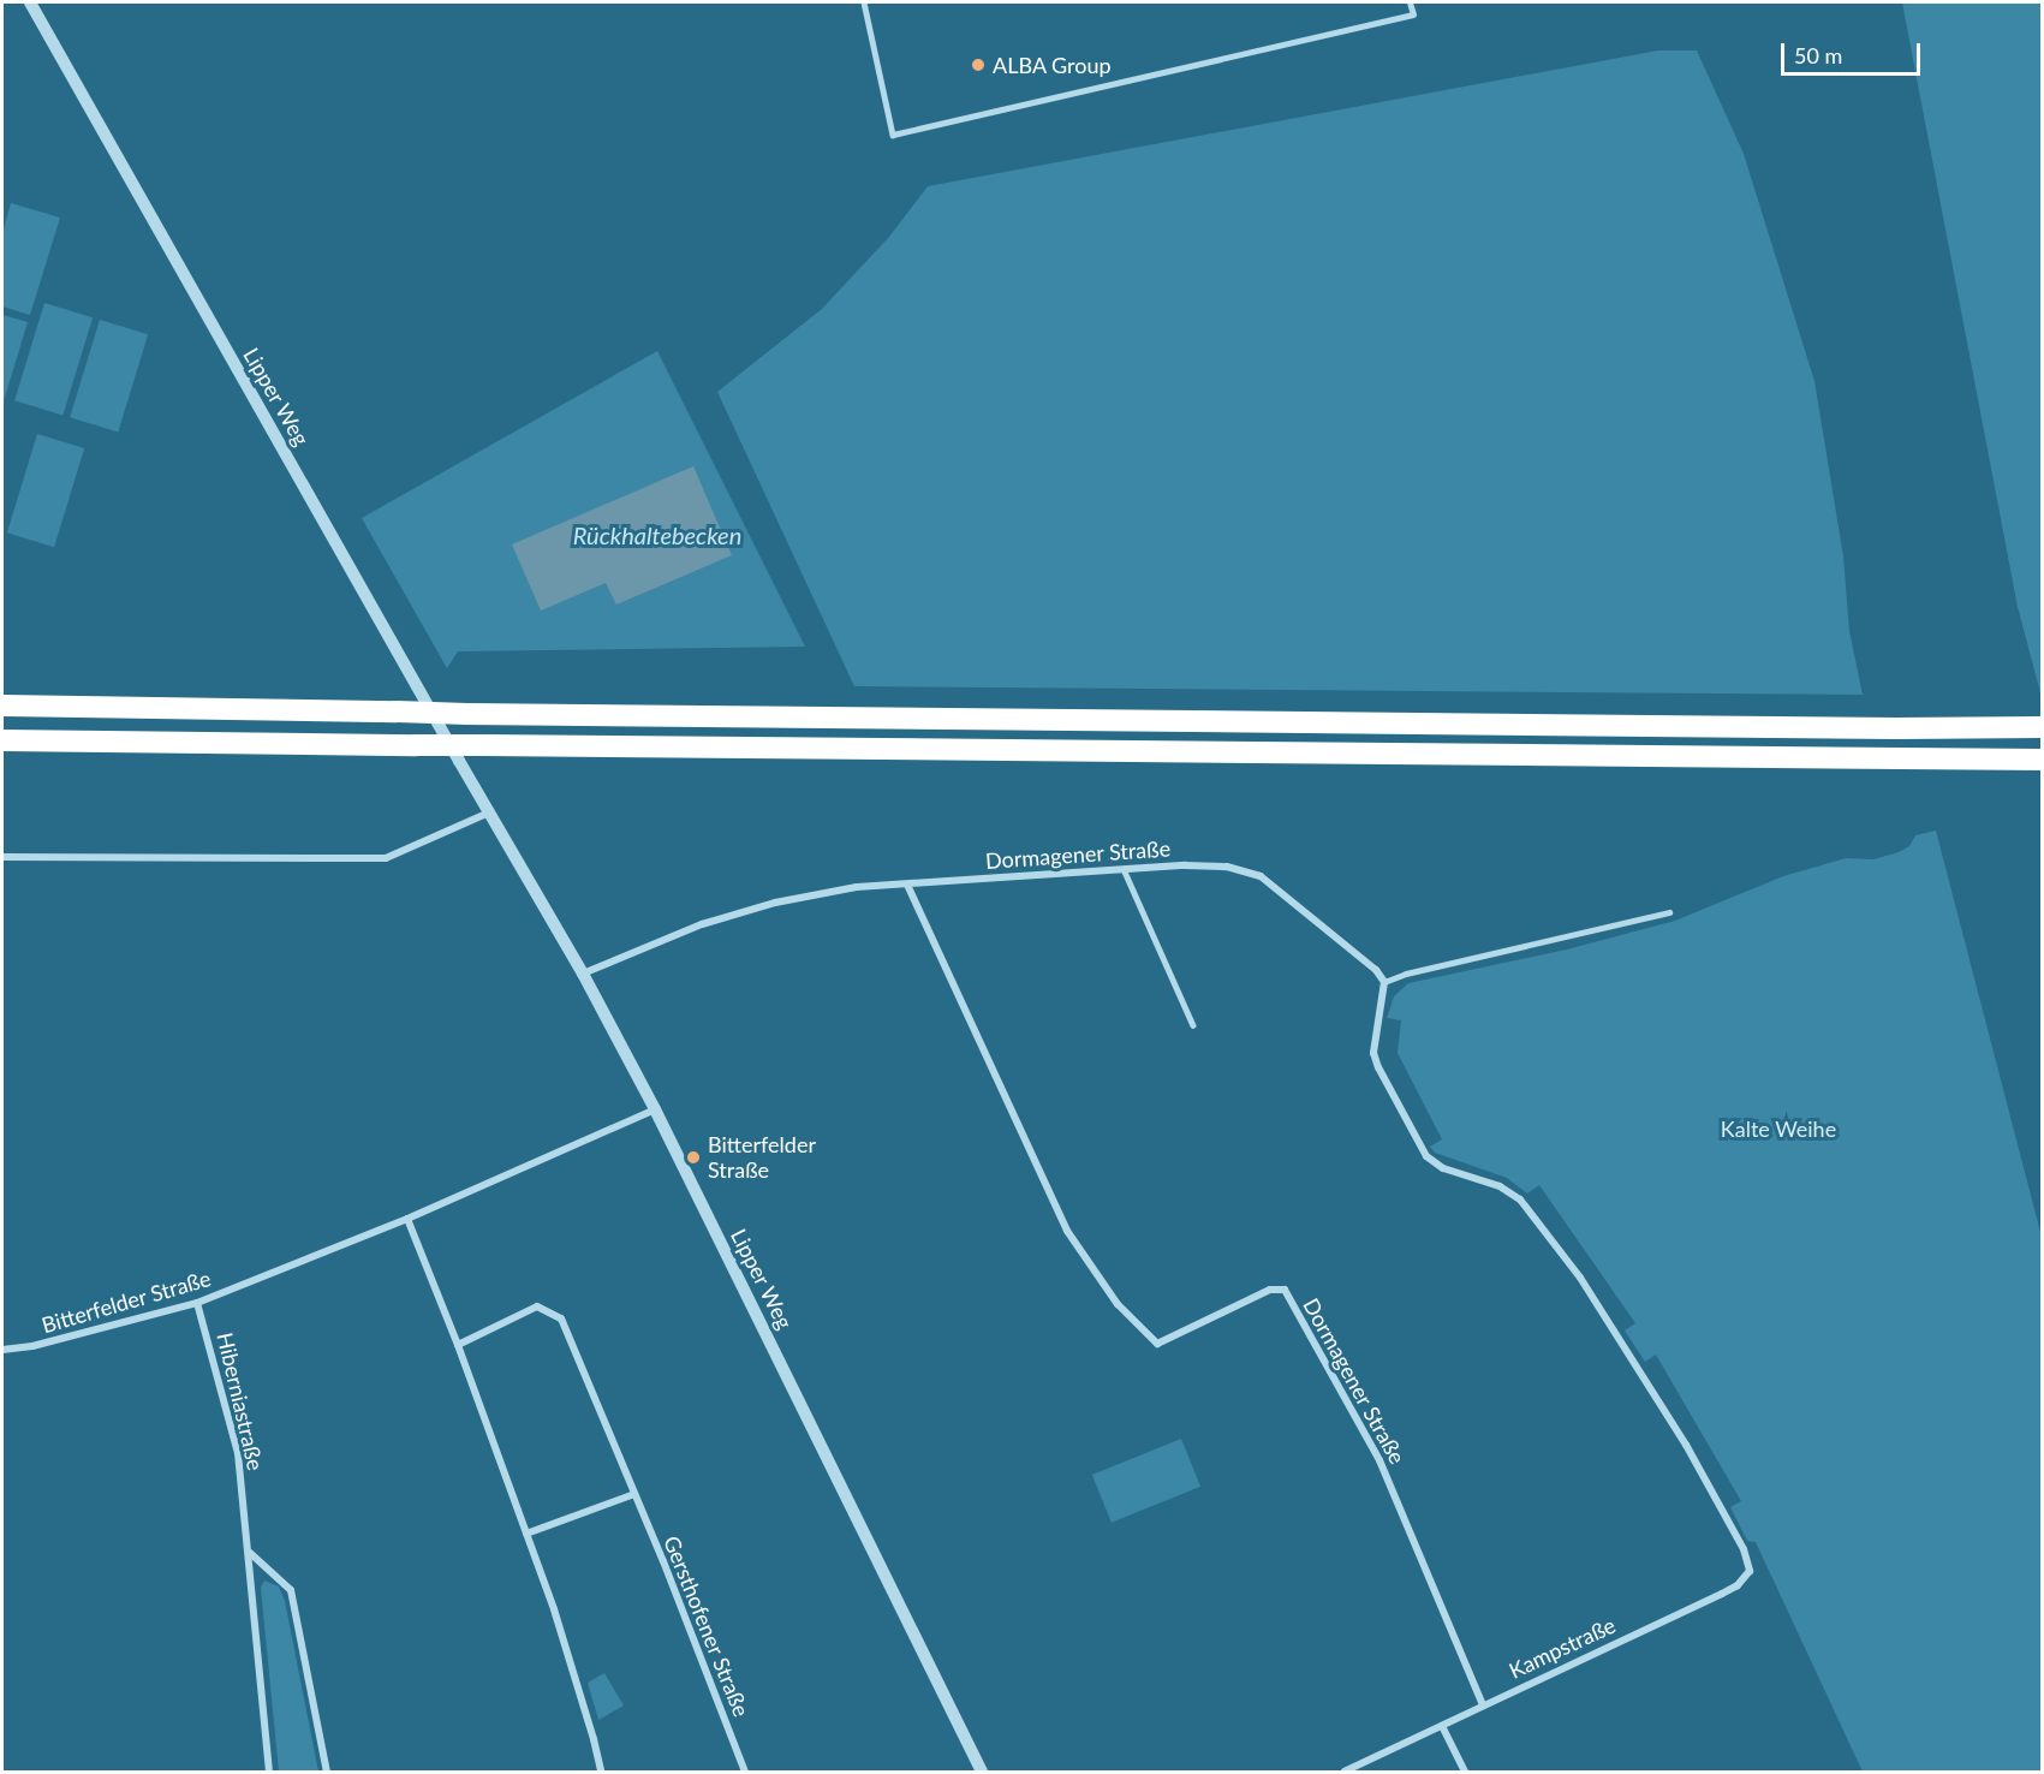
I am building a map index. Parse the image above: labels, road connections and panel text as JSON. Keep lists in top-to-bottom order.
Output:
{
  "streets": {
    "street": [
      "Lipper Weg",
      "Dormagener Straße",
      "Bitterfelder Straße",
      "Hiberniastraße",
      "Gersthofener Straße",
      "Kampstraße"
    ]
  },
  "crossings": [
    ["Lipper Weg", "Dormagener Straße"],
    ["Lipper Weg", "Bitterfelder Straße"],
    ["Dormagener Straße", "Kampstraße"],
    ["Bitterfelder Straße", "Hiberniastraße"]
  ],
  "water": ["Rückhaltebecken"],
  "parks": ["Kalte Weihe"],
  "places": ["ALBA Group", "Bitterfelder Straße"],
  "scale_bar": "50 m"
}
